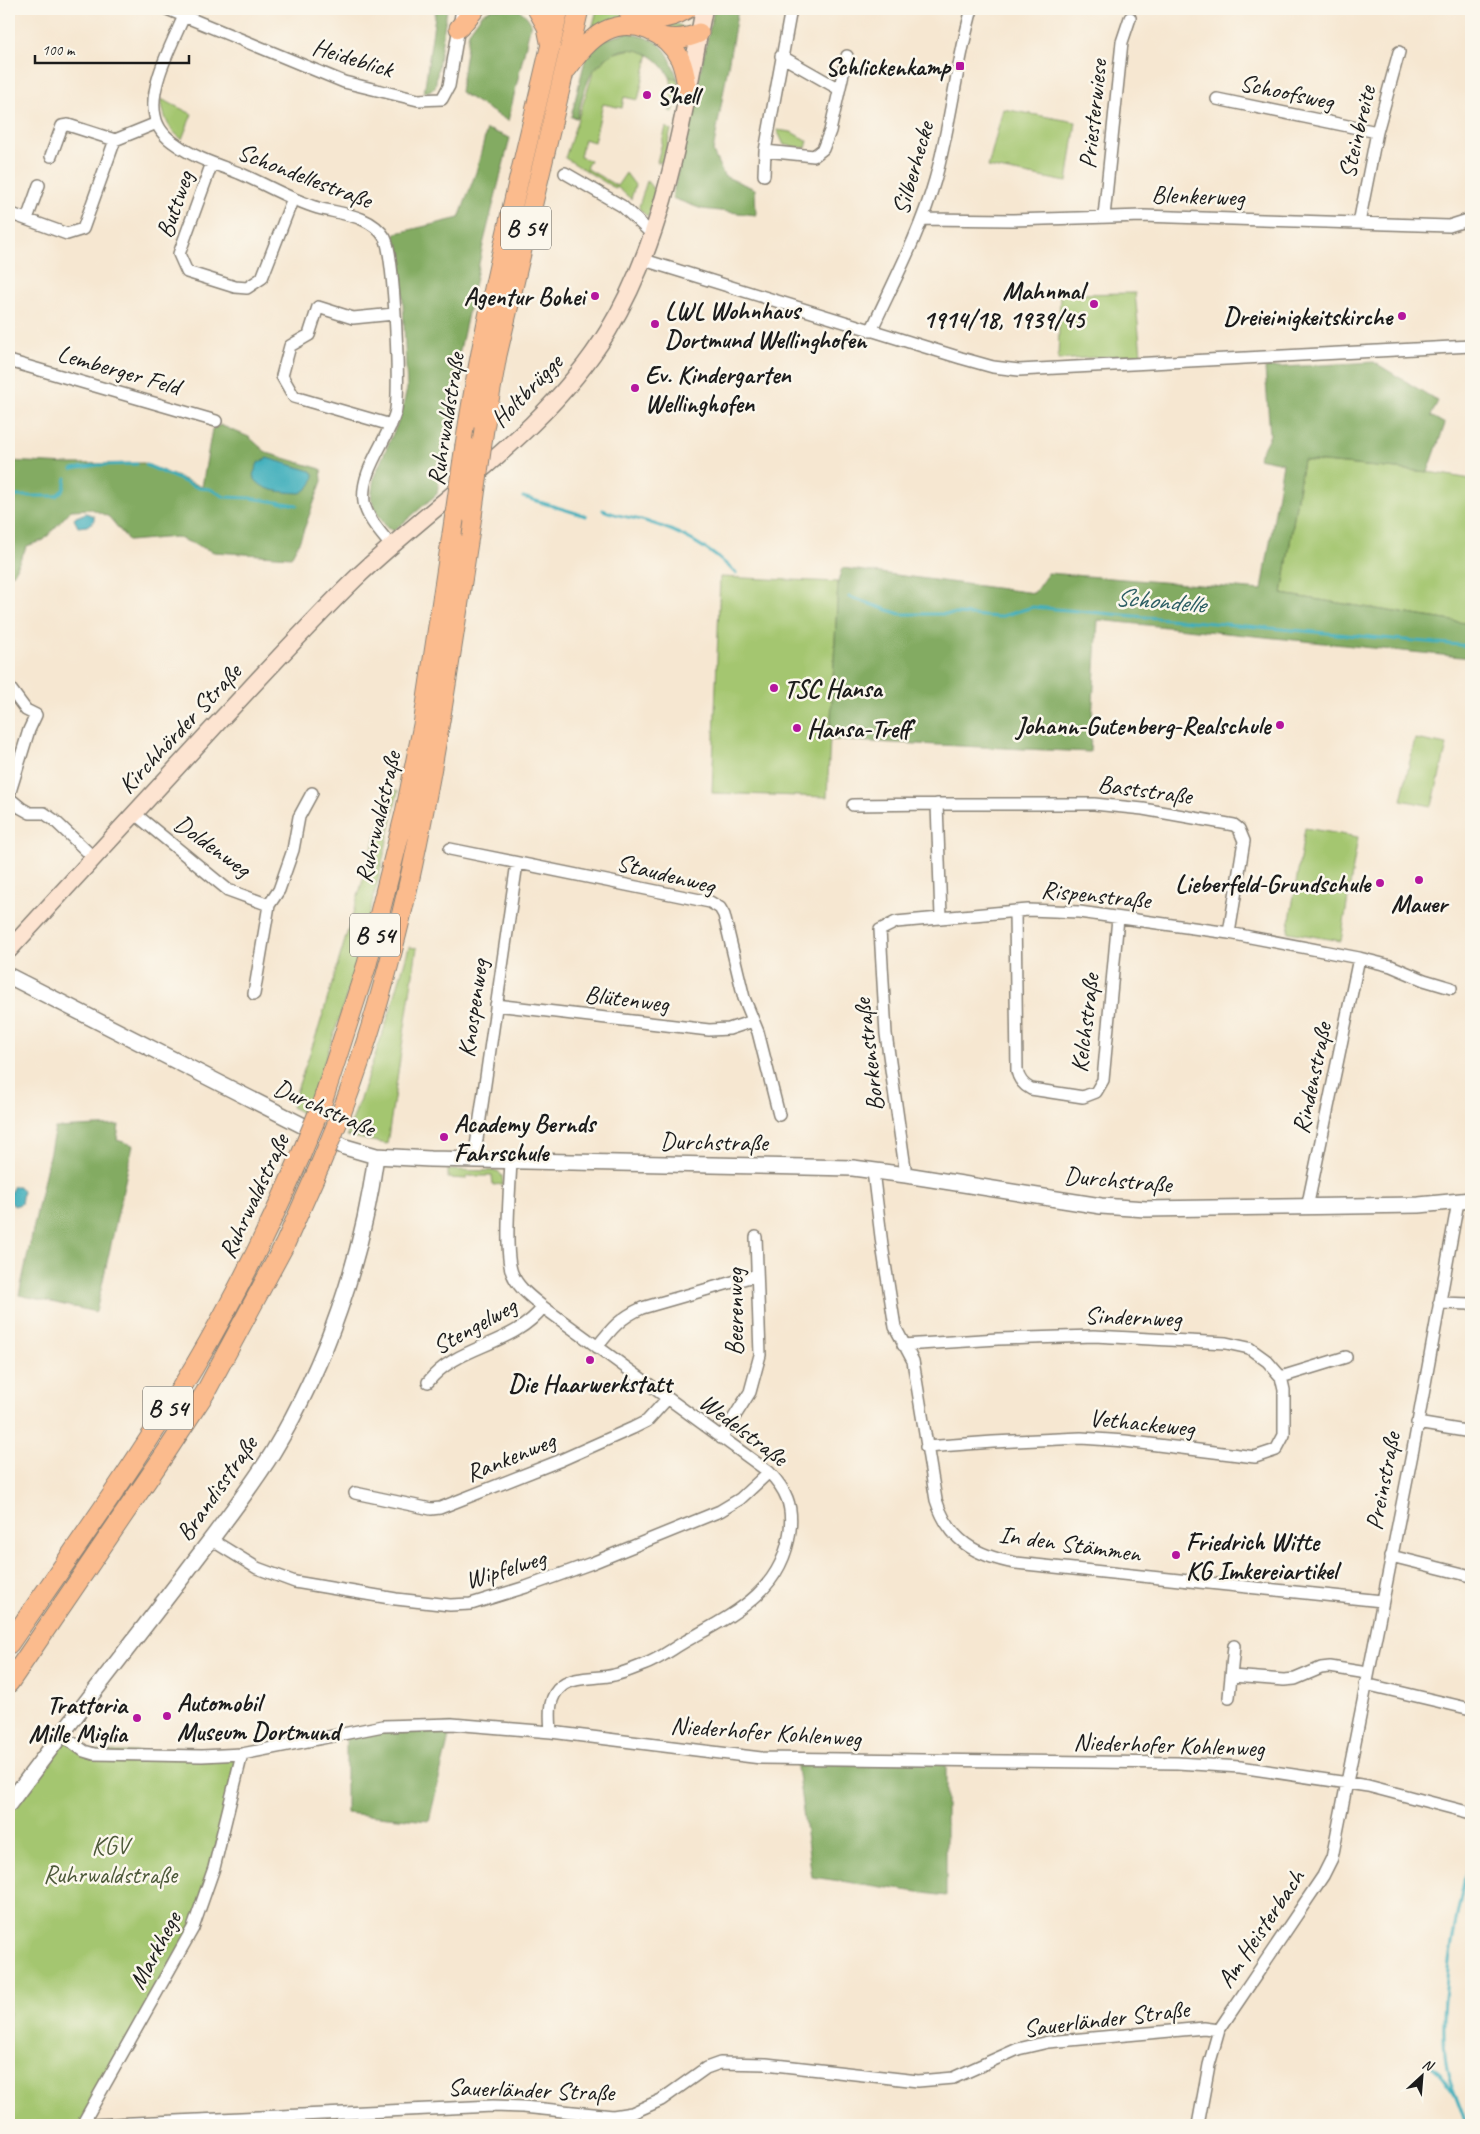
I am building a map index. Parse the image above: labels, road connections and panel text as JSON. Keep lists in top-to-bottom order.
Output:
{
  "streets": {
    "highway": ["B 54", "Ruhrwaldstraße"],
    "main road": ["Holtbrügge", "Kirchhörder Straße"],
    "street": [
      "Heideblick",
      "Schoofsweg",
      "Priesterwiese",
      "Steinbreite",
      "Silberhecke",
      "Schondellestraße",
      "Blenkerweg",
      "Buttweg",
      "Lemberger Feld",
      "Baststraße",
      "Doldenweg",
      "Staudenweg",
      "Rispenstraße",
      "Blütenweg",
      "Knospenweg",
      "Kelchstraße",
      "Borkenstraße",
      "Rindenstraße",
      "Durchstraße",
      "Beerenweg",
      "Sindernweg",
      "Stengelweg",
      "Vethackeweg",
      "Wedelstraße",
      "Rankenweg",
      "Preinstraße",
      "Brandisstraße",
      "In den Stämmen",
      "Wipfelweg",
      "Niederhofer Kohlenweg",
      "Am Heisterbach",
      "Markhege",
      "Sauerländer Straße"
    ]
  },
  "crossings": [
    ["Schoofsweg", "Steinbreite"],
    ["Priesterwiese", "Blenkerweg"],
    ["Steinbreite", "Blenkerweg"],
    ["Silberhecke", "Blenkerweg"],
    ["Schondellestraße", "Buttweg"],
    ["Schondellestraße", "Holtbrügge"],
    ["Schondellestraße", "Kirchhörder Straße"],
    ["Holtbrügge", "Kirchhörder Straße"],
    ["Kirchhörder Straße", "Doldenweg"],
    ["Baststraße", "Rispenstraße"],
    ["Staudenweg", "Blütenweg"],
    ["Staudenweg", "Knospenweg"],
    ["Rispenstraße", "Kelchstraße"],
    ["Rispenstraße", "Borkenstraße"],
    ["Rispenstraße", "Rindenstraße"],
    ["Blütenweg", "Knospenweg"],
    ["Knospenweg", "Durchstraße"],
    ["Borkenstraße", "Durchstraße"],
    ["Rindenstraße", "Durchstraße"],
    ["Durchstraße", "Wedelstraße"],
    ["Durchstraße", "Preinstraße"],
    ["Durchstraße", "Brandisstraße"],
    ["Durchstraße", "In den Stämmen"],
    ["Beerenweg", "Wedelstraße"],
    ["Sindernweg", "Vethackeweg"],
    ["Sindernweg", "In den Stämmen"],
    ["Stengelweg", "Wedelstraße"],
    ["Vethackeweg", "In den Stämmen"],
    ["Wedelstraße", "Rankenweg"],
    ["Wedelstraße", "Wipfelweg"],
    ["Wedelstraße", "Niederhofer Kohlenweg"],
    ["Preinstraße", "In den Stämmen"],
    ["Preinstraße", "Niederhofer Kohlenweg"],
    ["Preinstraße", "Am Heisterbach"],
    ["Brandisstraße", "Wipfelweg"],
    ["Brandisstraße", "Niederhofer Kohlenweg"],
    ["Niederhofer Kohlenweg", "Am Heisterbach"],
    ["Niederhofer Kohlenweg", "Markhege"],
    ["Am Heisterbach", "Sauerländer Straße"]
  ],
  "water": ["Schondelle"],
  "parks": ["KGV Ruhrwaldstraße"],
  "places": {
    "transit": ["Schlickenkamp"],
    "other": [
      "Shell",
      "Agentur Bohei",
      "Mahnmal 1914/18, 1939/45",
      "Dreieinigkeitskirche",
      "LWL Wohnhaus Dortmund Wellinghofen",
      "Ev. Kindergarten Wellinghofen",
      "TSC Hansa",
      "Johann-Gutenberg-Realschule",
      "Hansa-Treff",
      "Mauer",
      "Lieberfeld-Grundschule",
      "Academy Bernds Fahrschule",
      "Die Haarwerkstatt",
      "Friedrich Witte KG Imkereiartikel",
      "Automobil Museum Dortmund",
      "Trattoria Mille Miglia"
    ]
  },
  "scale_bar": "100 m",
  "north": "top right"
}
